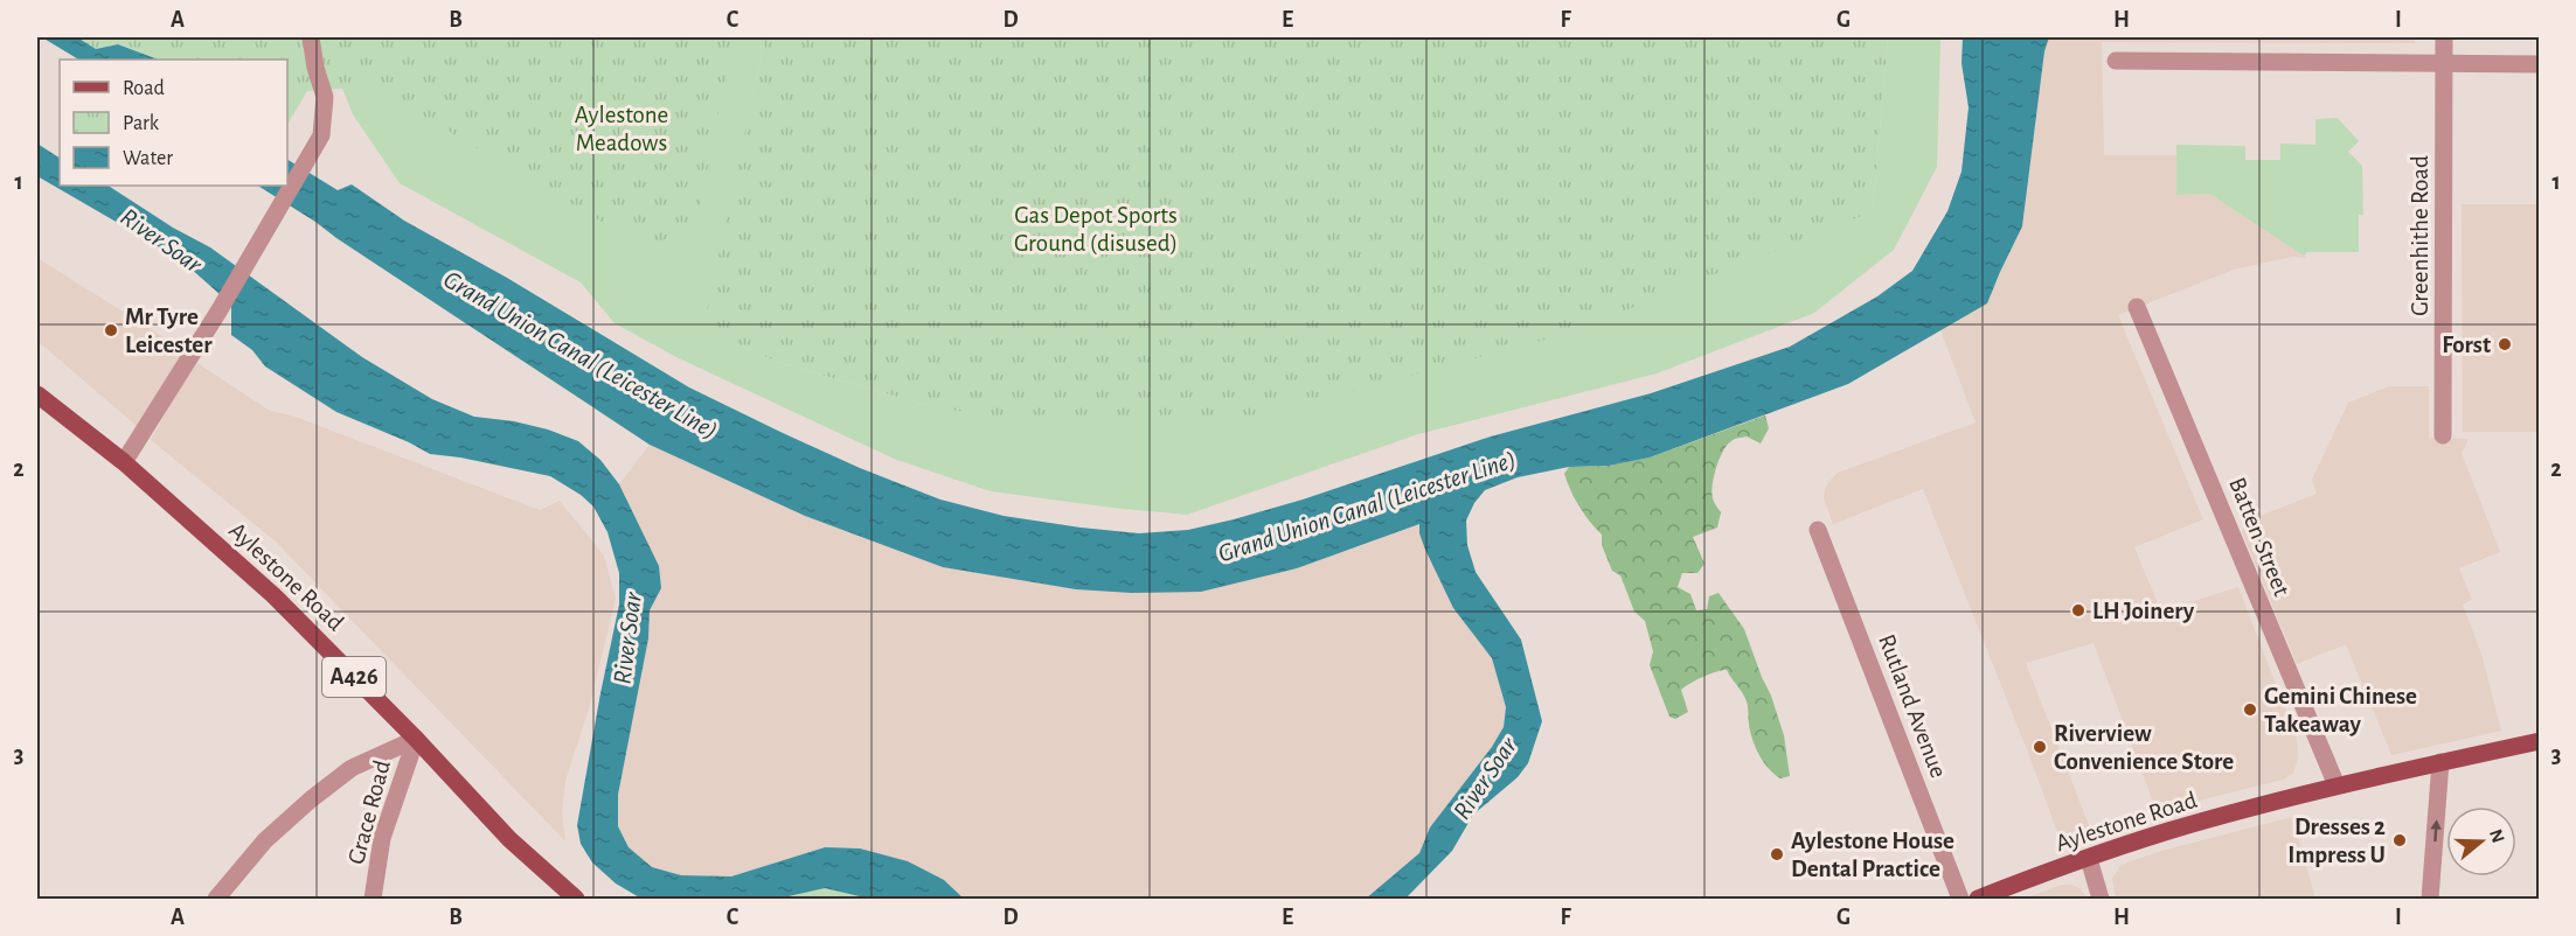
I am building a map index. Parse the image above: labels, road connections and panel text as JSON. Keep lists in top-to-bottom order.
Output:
{
  "streets": {
    "main road": ["Aylestone Road", "A426"],
    "street": [
      "Greenhithe Road",
      "Batten Street",
      "Rutland Avenue",
      "Grace Road"
    ]
  },
  "crossings": [
    ["Batten Street", "Aylestone Road"],
    ["Aylestone Road", "Grace Road"]
  ],
  "water": ["River Soar", "Grand Union Canal (Leicester Line)"],
  "parks": ["Aylestone Meadows", "Gas Depot Sports Ground (disused)"],
  "places": [
    "Mr Tyre Leicester",
    "Forst",
    "LH Joinery",
    "Gemini Chinese Takeaway",
    "Riverview Convenience Store",
    "Dresses 2 Impress U",
    "Aylestone House Dental Practice"
  ],
  "legend": ["Road", "Park", "Water"],
  "north": "right",
  "grid": {
    "columns": [
      "A",
      "B",
      "C",
      "D",
      "E",
      "F",
      "G",
      "H",
      "I"
    ],
    "rows": ["1", "2", "3"]
  }
}
